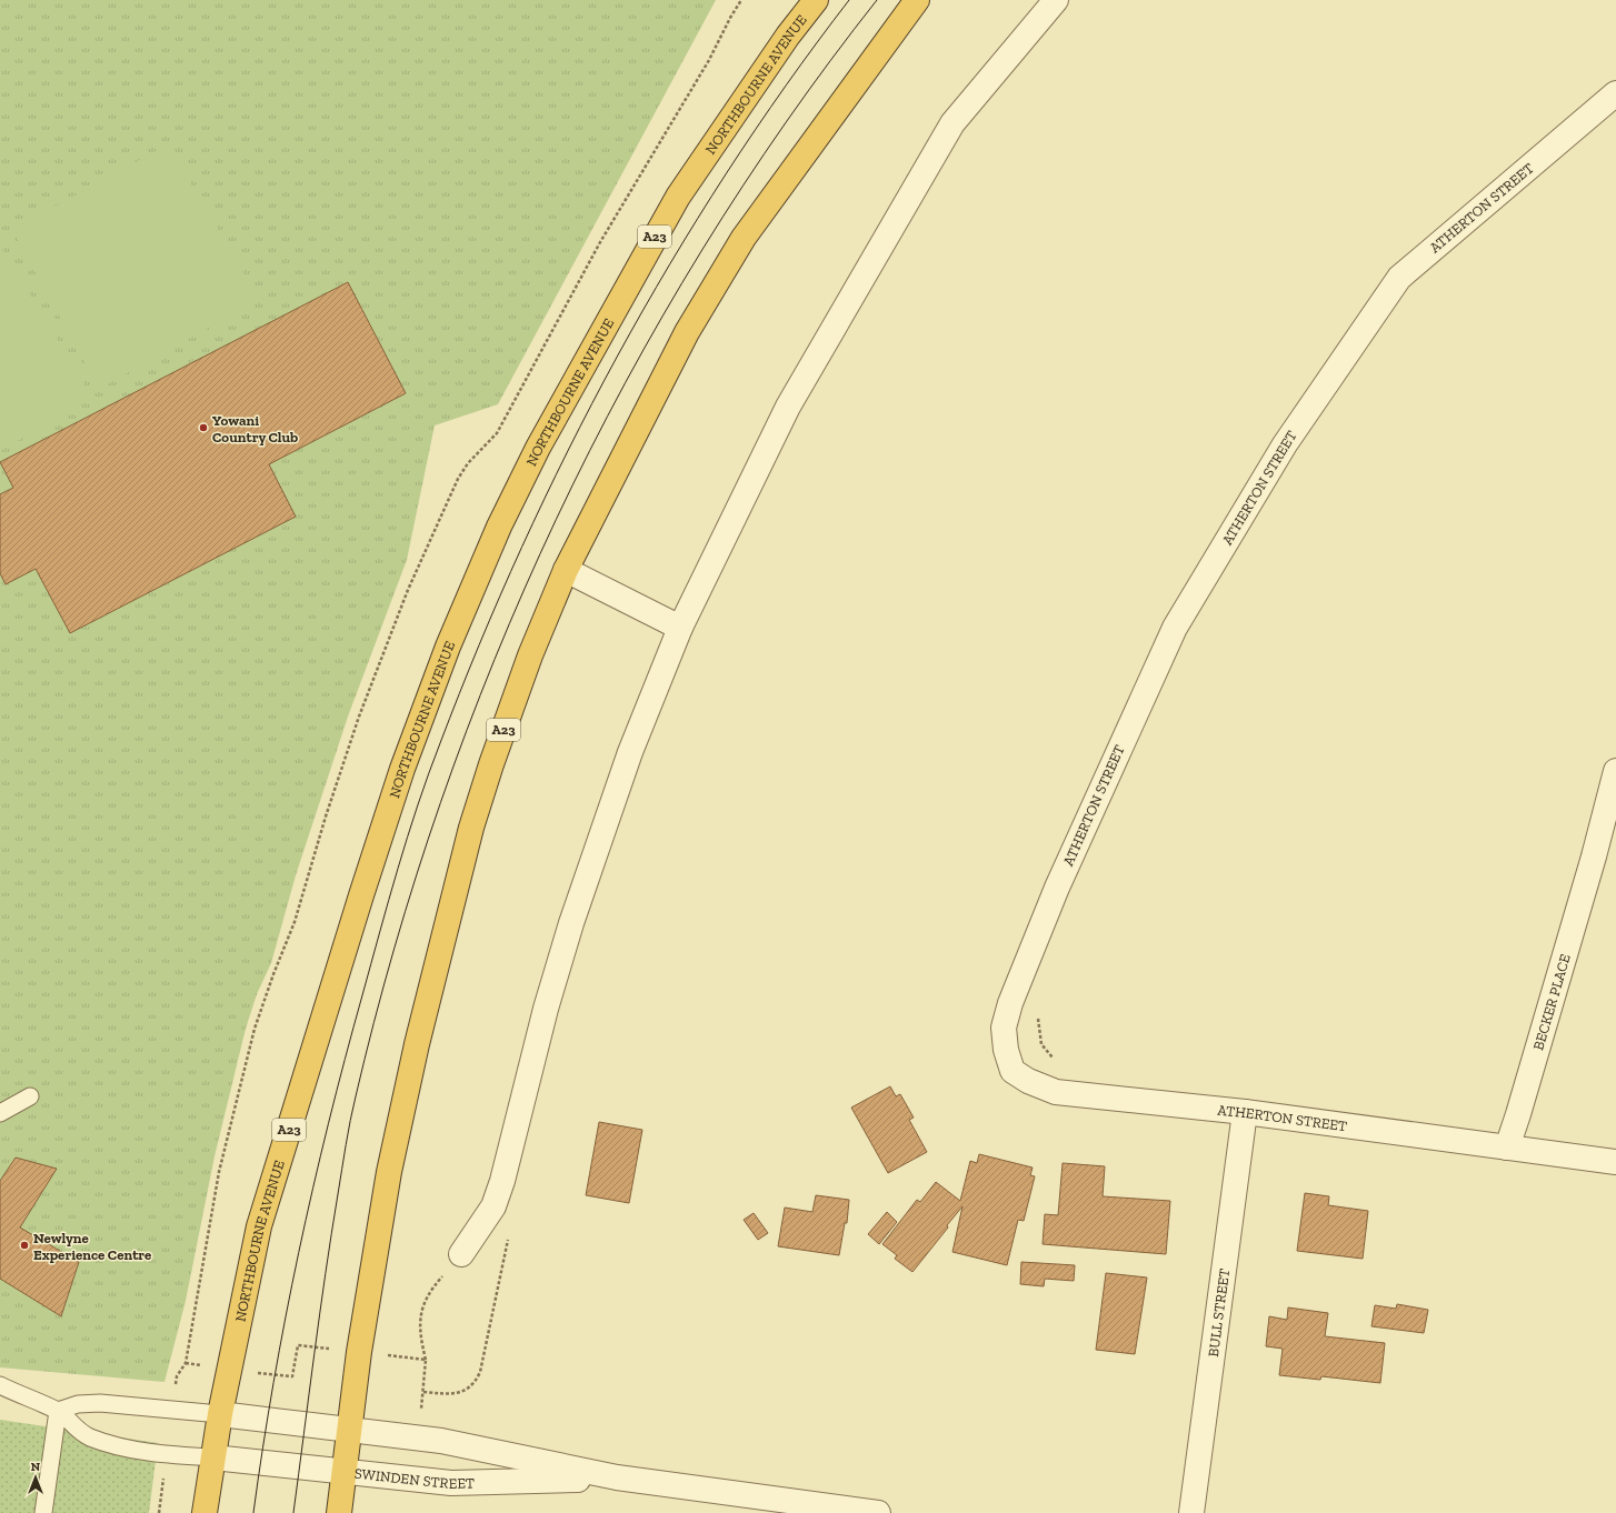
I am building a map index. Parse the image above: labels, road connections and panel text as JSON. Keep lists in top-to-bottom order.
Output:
{
  "streets": {
    "highway": ["NORTHBOURNE AVENUE", "A23"],
    "street": [
      "ATHERTON STREET",
      "BECKER PLACE",
      "BULL STREET",
      "SWINDEN STREET"
    ]
  },
  "crossings": [
    ["NORTHBOURNE AVENUE", "SWINDEN STREET"],
    ["ATHERTON STREET", "BECKER PLACE"],
    ["ATHERTON STREET", "BULL STREET"],
    ["A23", "SWINDEN STREET"]
  ],
  "places": ["Yowani Country Club", "Newlyne Experience Centre"],
  "north": "top"
}
